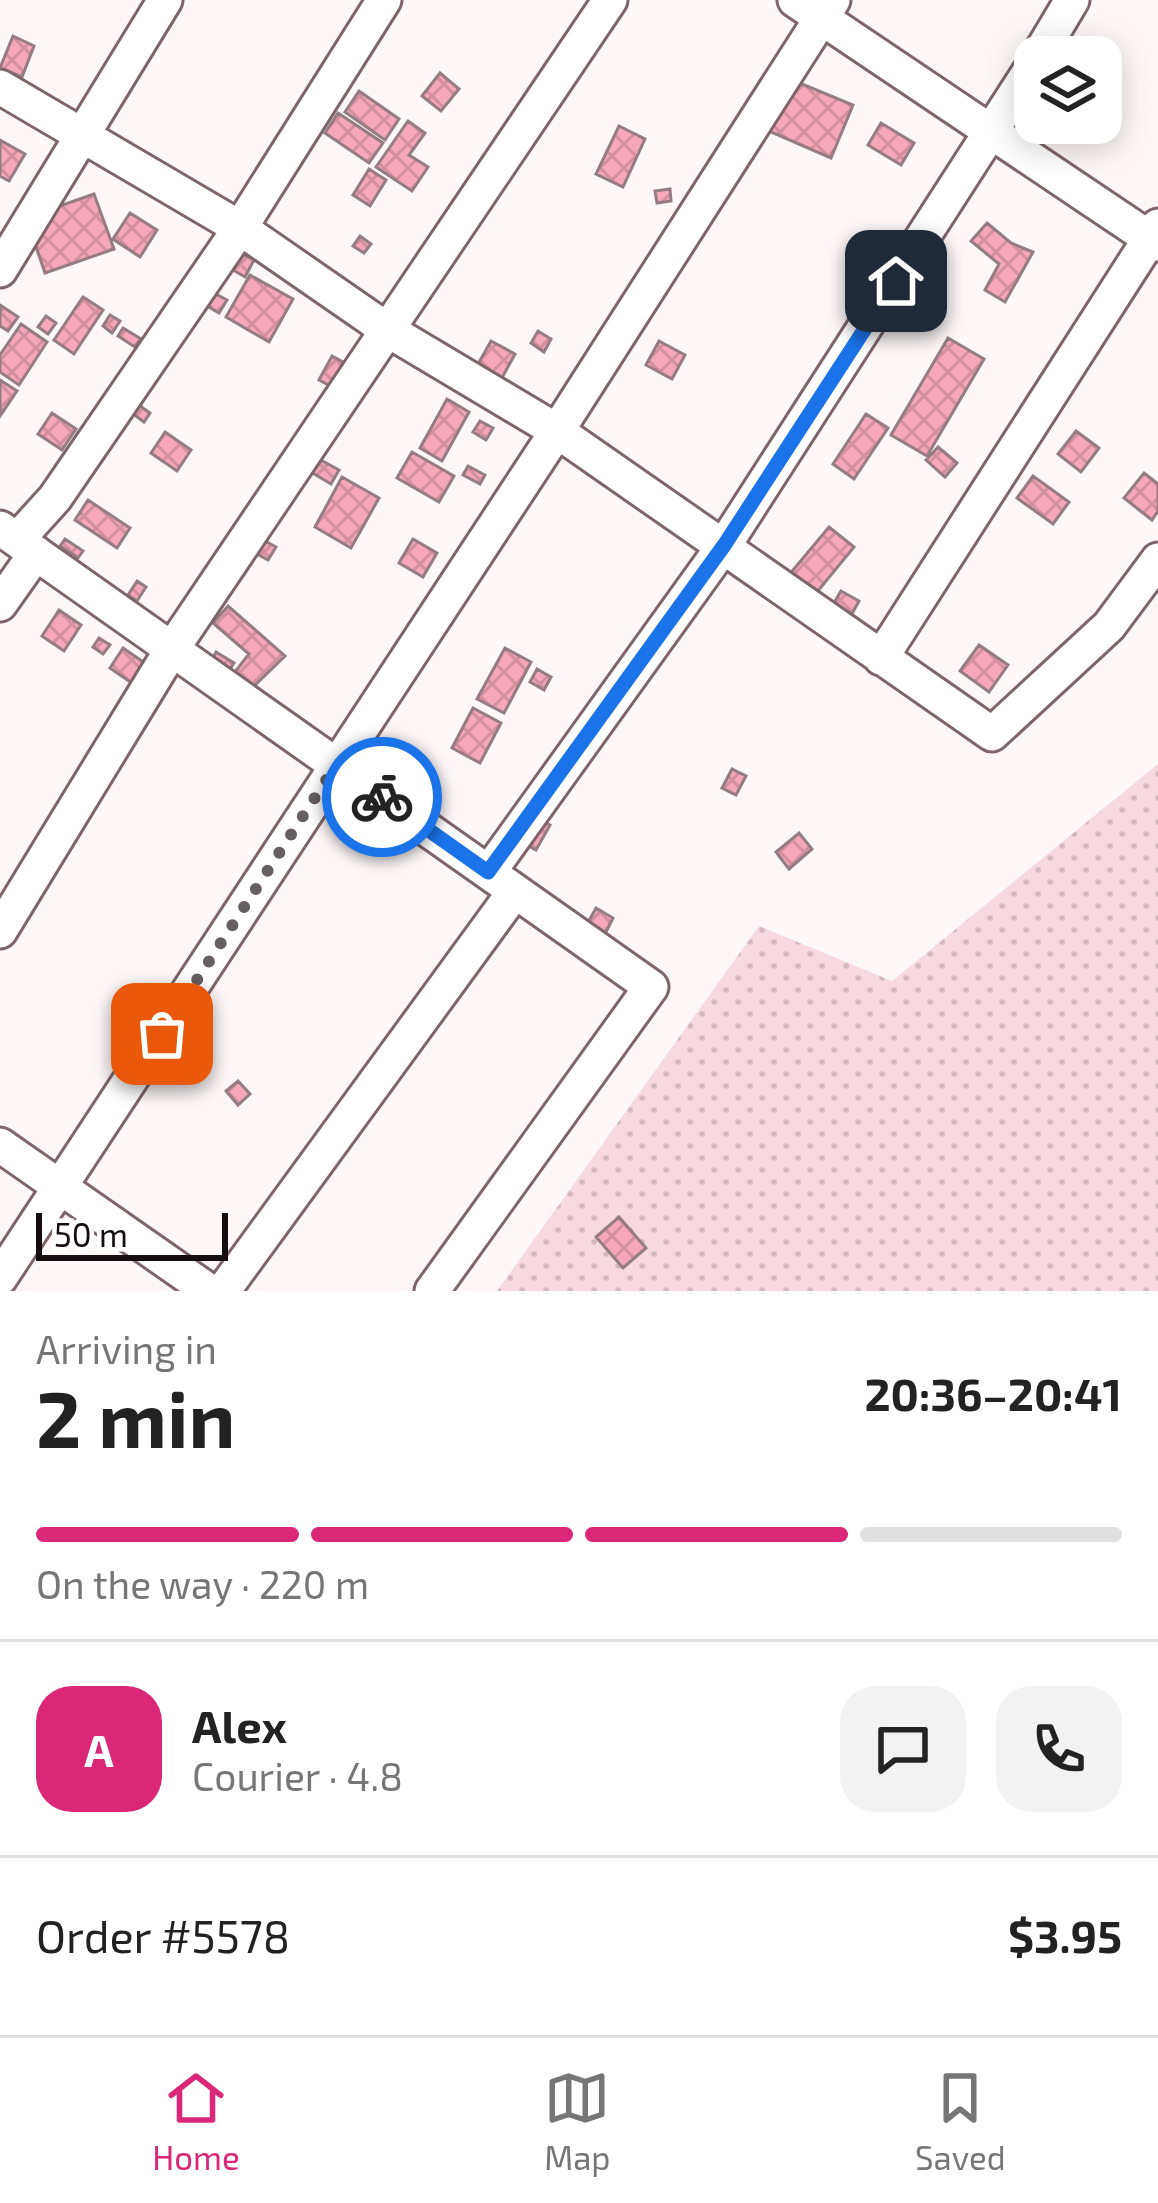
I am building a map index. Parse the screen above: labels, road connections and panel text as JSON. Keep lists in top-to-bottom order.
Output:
{
  "scale_bar": "50 m",
  "page": {
    "scale": "50 m",
    "heading": ["2 min", "Arriving in", "20:36–20:41"],
    "panel": [
      "Alex",
      "Courier · 4.8",
      "Order #5578",
      "$3.95"
    ],
    "bar": "On the way · 220 m",
    "round": "A",
    "tabs": ["Home", "Map", "Saved"]
  }
}
